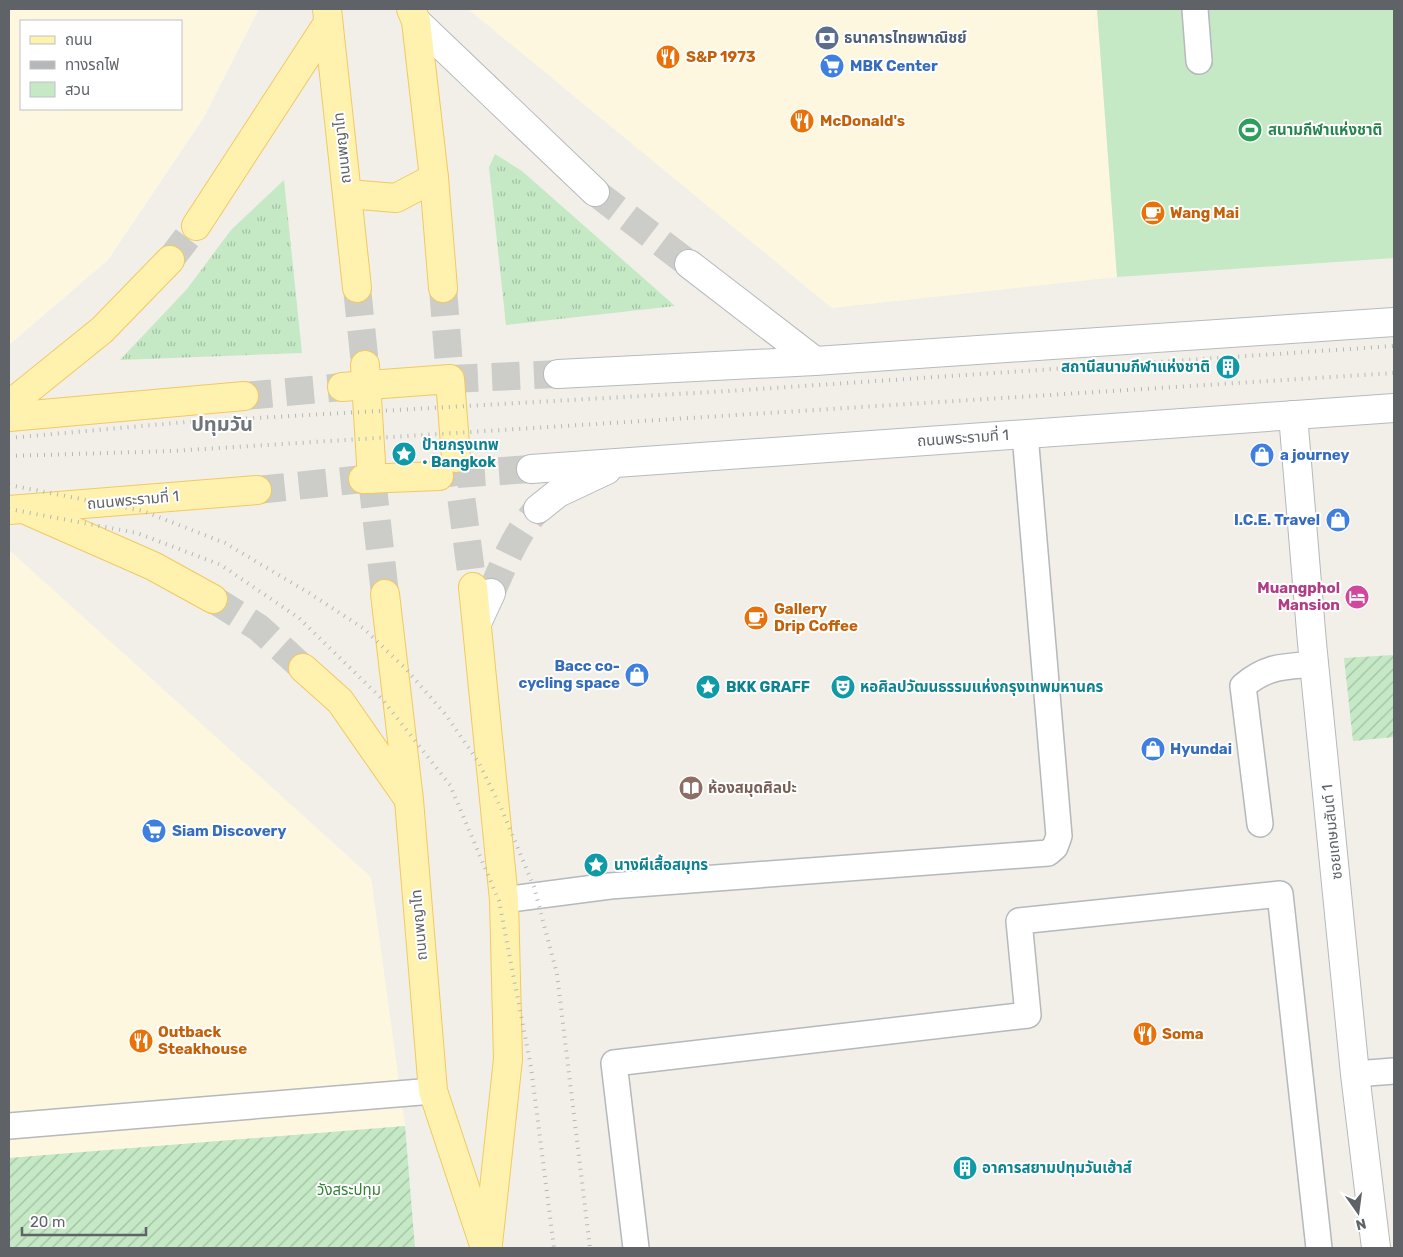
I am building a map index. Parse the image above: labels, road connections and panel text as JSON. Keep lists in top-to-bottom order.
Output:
{
  "streets": {
    "main road": ["ถนนพญาไท", "ถนนพระรามที่ 1", "ซอยเกษมสันต์ 1"]
  },
  "crossings": [
    ["ถนนพระรามที่ 1", "ซอยเกษมสันต์ 1"]
  ],
  "districts": ["ปทุมวัน"],
  "parks": ["วังสระปทุม"],
  "places": {
    "bank": ["ธนาคารไทยพาณิชย์"],
    "restaurant": [
      "S&P 1973",
      "McDonald's",
      "Soma",
      "Outback Steakhouse"
    ],
    "supermarket": ["MBK Center", "Siam Discovery"],
    "sports": ["สนามกีฬาแห่งชาติ"],
    "cafe": ["Wang Mai", "Gallery Drip Coffee"],
    "building": ["สถานีสนามกีฬาแห่งชาติ", "อาคารสยามปทุมวันเฮ้าส์"],
    "place": ["ป้ายกรุงเทพ • Bangkok", "BKK GRAFF", "นางผีเสื้อสมุทร"],
    "shop": [
      "a journey",
      "I.C.E. Travel",
      "Bacc co- cycling space",
      "Hyundai"
    ],
    "hotel": ["Muangphol Mansion"],
    "theatre": ["หอศิลปวัฒนธรรมแห่งกรุงเทพมหานคร"],
    "library": ["ห้องสมุดศิลปะ"]
  },
  "legend": ["ถนน", "ทางรถไฟ", "สวน"],
  "scale_bar": "20 m",
  "north": "bottom"
}
